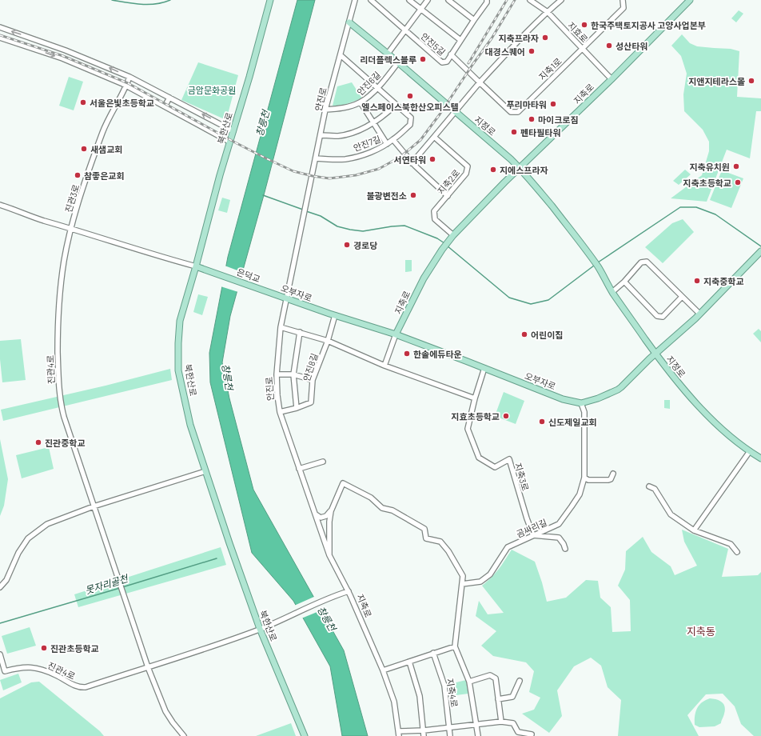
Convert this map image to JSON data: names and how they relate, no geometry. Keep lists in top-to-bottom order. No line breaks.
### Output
{"streets":{"main road":["지축로","지정로","북한산로","은덕교","오부자로"],"street":["지효로","안진5길","지축1로","안진6길","안진로","안진7길","지축2로","진관3로","안진8길","진관4로","지축3로","곰싸리길","지축4로"]},"crossings":[["지효로","지축1로"],["지효로","지축로"],["안진5길","지축1로"],["안진6길","안진로"],["안진6길","지정로"],["지축로","안진로"],["지축로","지정로"],["지축로","지축2로"],["지축로","오부자로"],["지축로","진관4로"],["지축로","곰싸리길"],["안진로","지정로"],["안진로","안진7길"],["안진로","오부자로"],["안진로","안진8길"],["지정로","오부자로"],["북한산로","은덕교"],["북한산로","진관4로"],["진관3로","진관4로"],["은덕교","오부자로"],["오부자로","안진8길"],["오부자로","지축3로"],["오부자로","곰싸리길"],["지축3로","곰싸리길"]],"districts":["지축동"],"water":["창릉천","못자리골천"],"parks":["금암문화공원"],"places":["한국주택토지공사 고양사업본부","지축프라자","성산타워","대경스퀘어","리더플렉스블루","지앤지테라스몰","엘스페이스북한산오피스텔","서울은빛초등학교","푸리마타워","마이크로짐","펜타필타워","새샘교회","서연타워","지축유치원","지에스프라자","참좋은교회","지축초등학교","불광변전소","경로당","지축중학교","어린이집","한솔에듀타운","지효초등학교","신도제일교회","진관중학교","진관초등학교"]}
